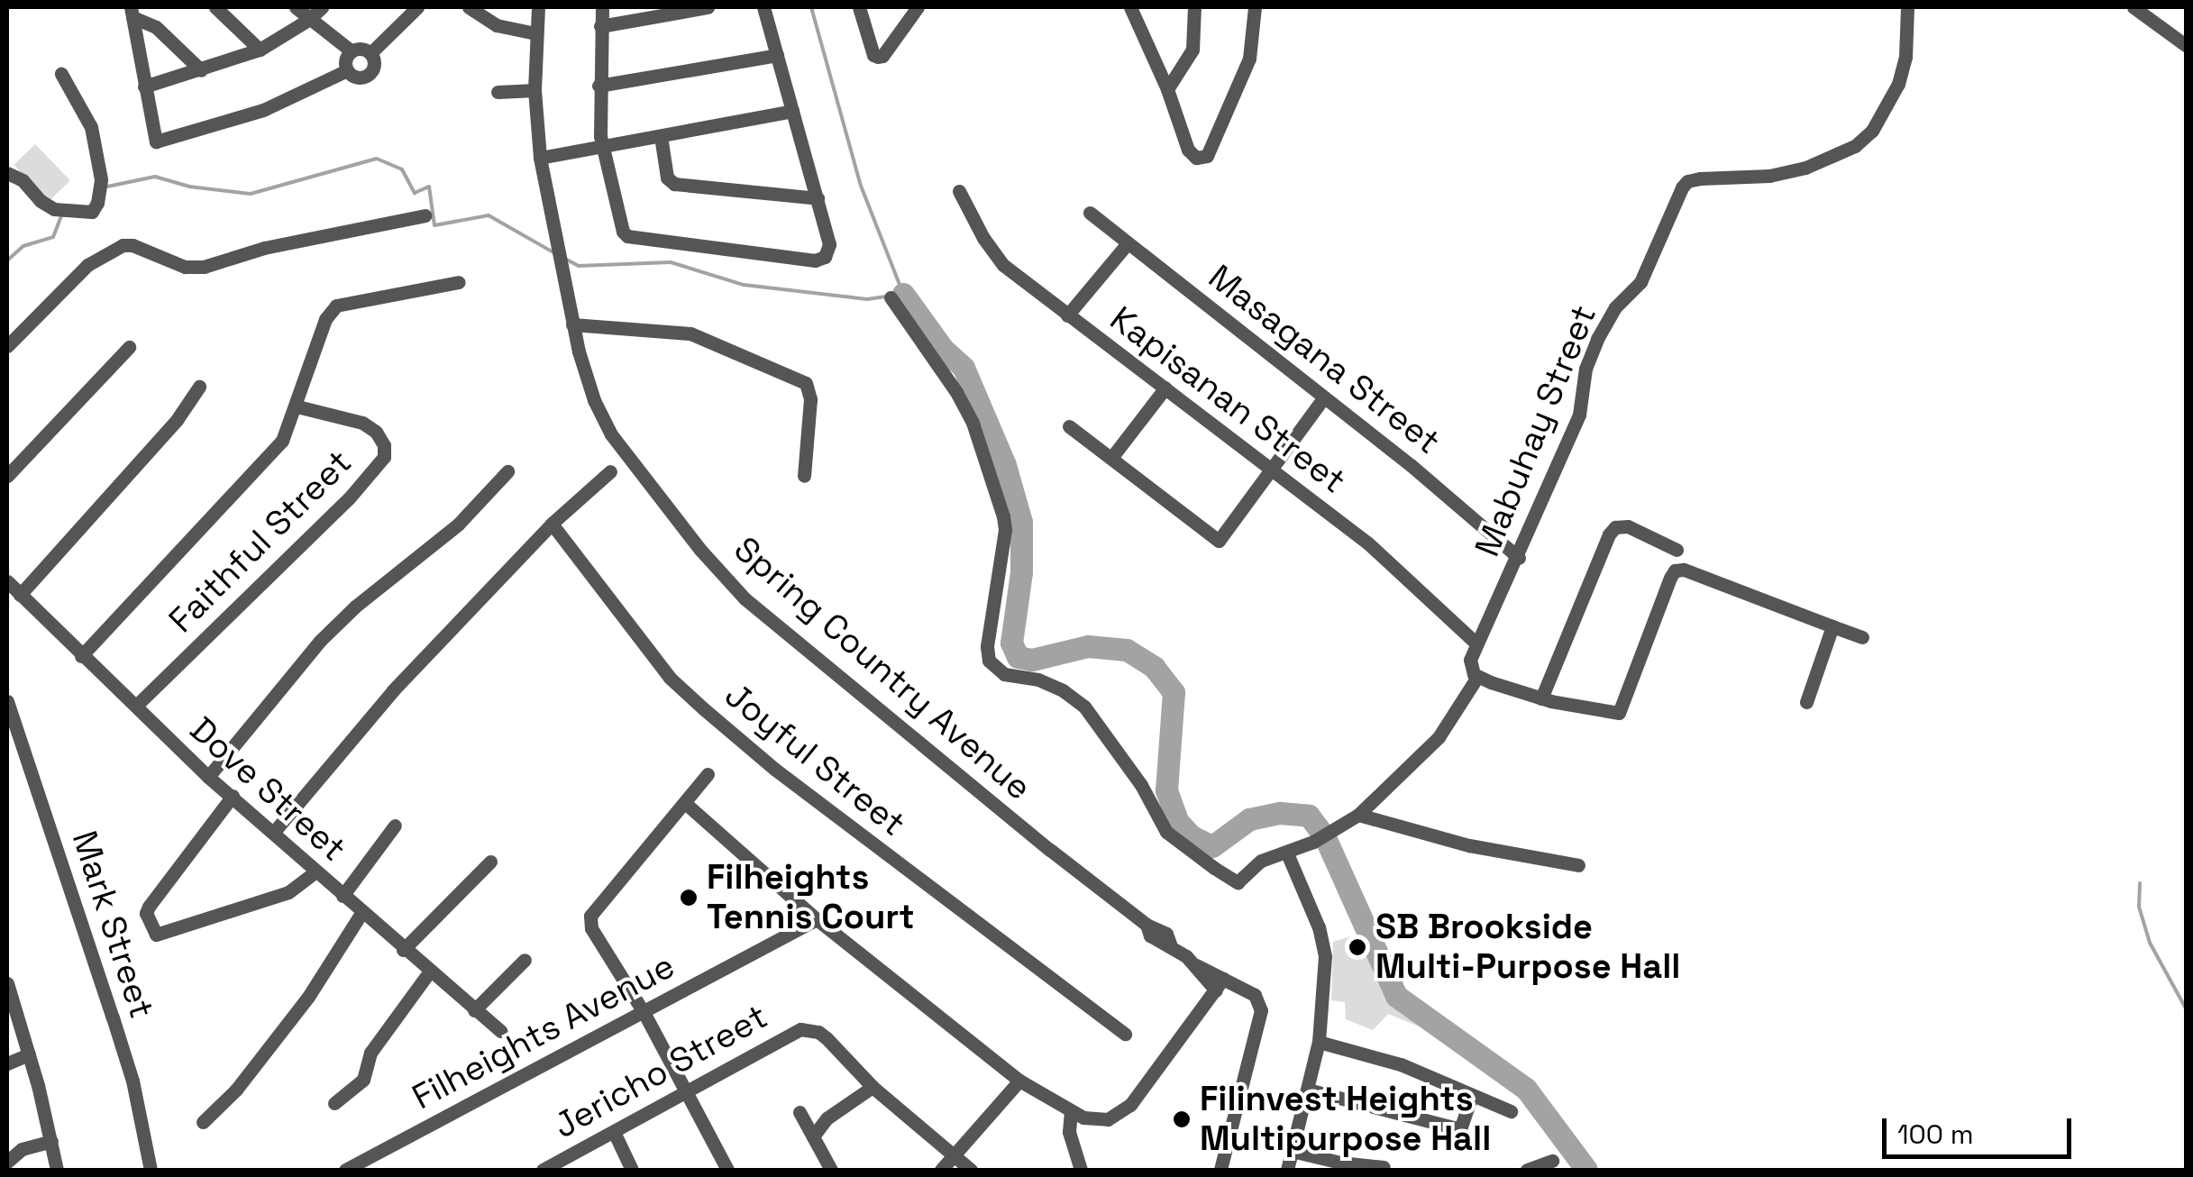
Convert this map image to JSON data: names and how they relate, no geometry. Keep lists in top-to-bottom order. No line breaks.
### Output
{"streets":{"street":["Masagana Street","Kapisanan Street","Mabuhay Street","Faithful Street","Spring Country Avenue","Joyful Street","Dove Street","Mark Street","Filheights Avenue","Jericho Street"]},"crossings":[["Masagana Street","Mabuhay Street"],["Kapisanan Street","Mabuhay Street"],["Faithful Street","Dove Street"]],"places":["Filheights Tennis Court","SB Brookside Multi-Purpose Hall","Filinvest Heights Multipurpose Hall"],"scale_bar":"100 m"}
